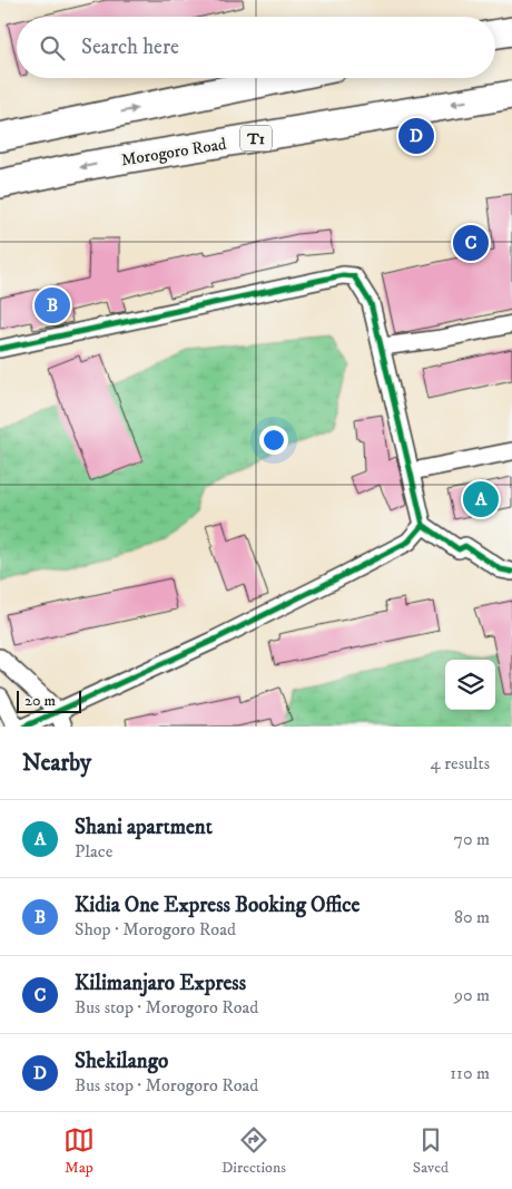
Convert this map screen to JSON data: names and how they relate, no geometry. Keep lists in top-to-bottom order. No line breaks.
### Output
{"streets":{"highway":["T1","Morogoro Road"]},"scale_bar":"20 m","page":{"search":"Search here","pins":["D","C","B","A"],"scale":"20 m","heading":["Nearby","4 results"],"list":[{"mark":"A","name":"Shani apartment","note":"Place","value":"70 m"},{"mark":"B","name":"Kidia One Express Booking Office","note":"Shop · Morogoro Road","value":"80 m"},{"mark":"C","name":"Kilimanjaro Express","note":"Bus stop · Morogoro Road","value":"90 m"},{"mark":"D","name":"Shekilango","note":"Bus stop · Morogoro Road","value":"110 m"}],"nav":["Map","Directions","Saved"]}}
